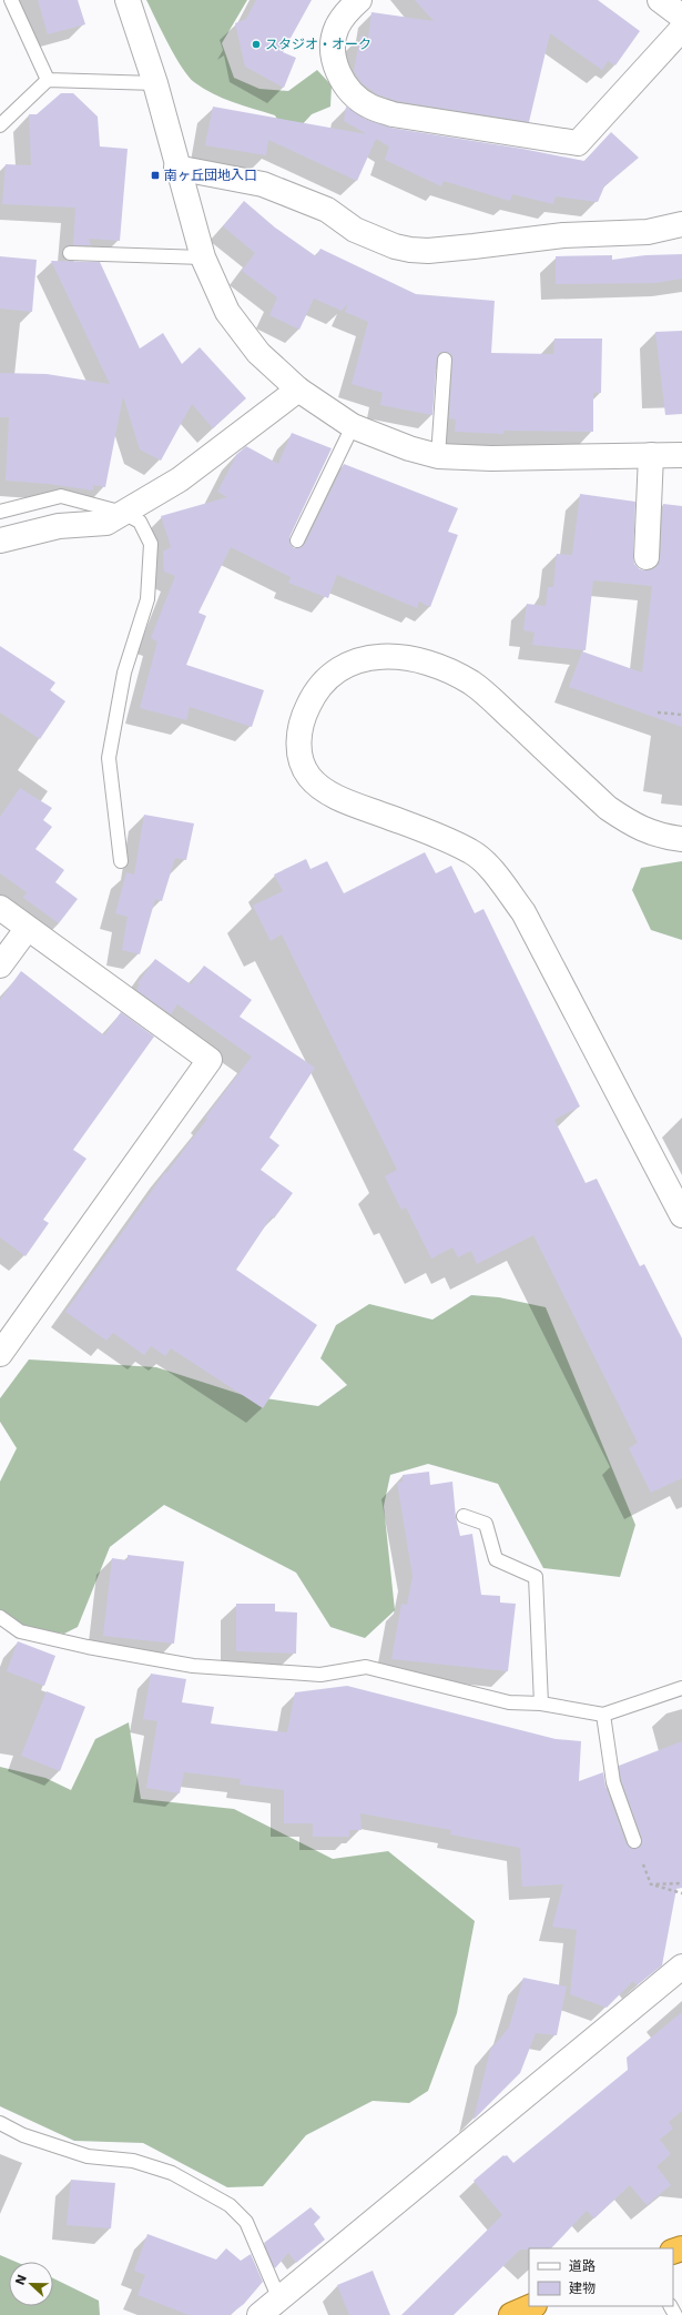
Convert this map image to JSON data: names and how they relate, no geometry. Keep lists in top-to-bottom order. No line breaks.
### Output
{"places":{"other":["スタジオ・オーク"],"transit":["南ヶ丘団地入口"]},"legend":["道路","建物"],"north":"left"}
